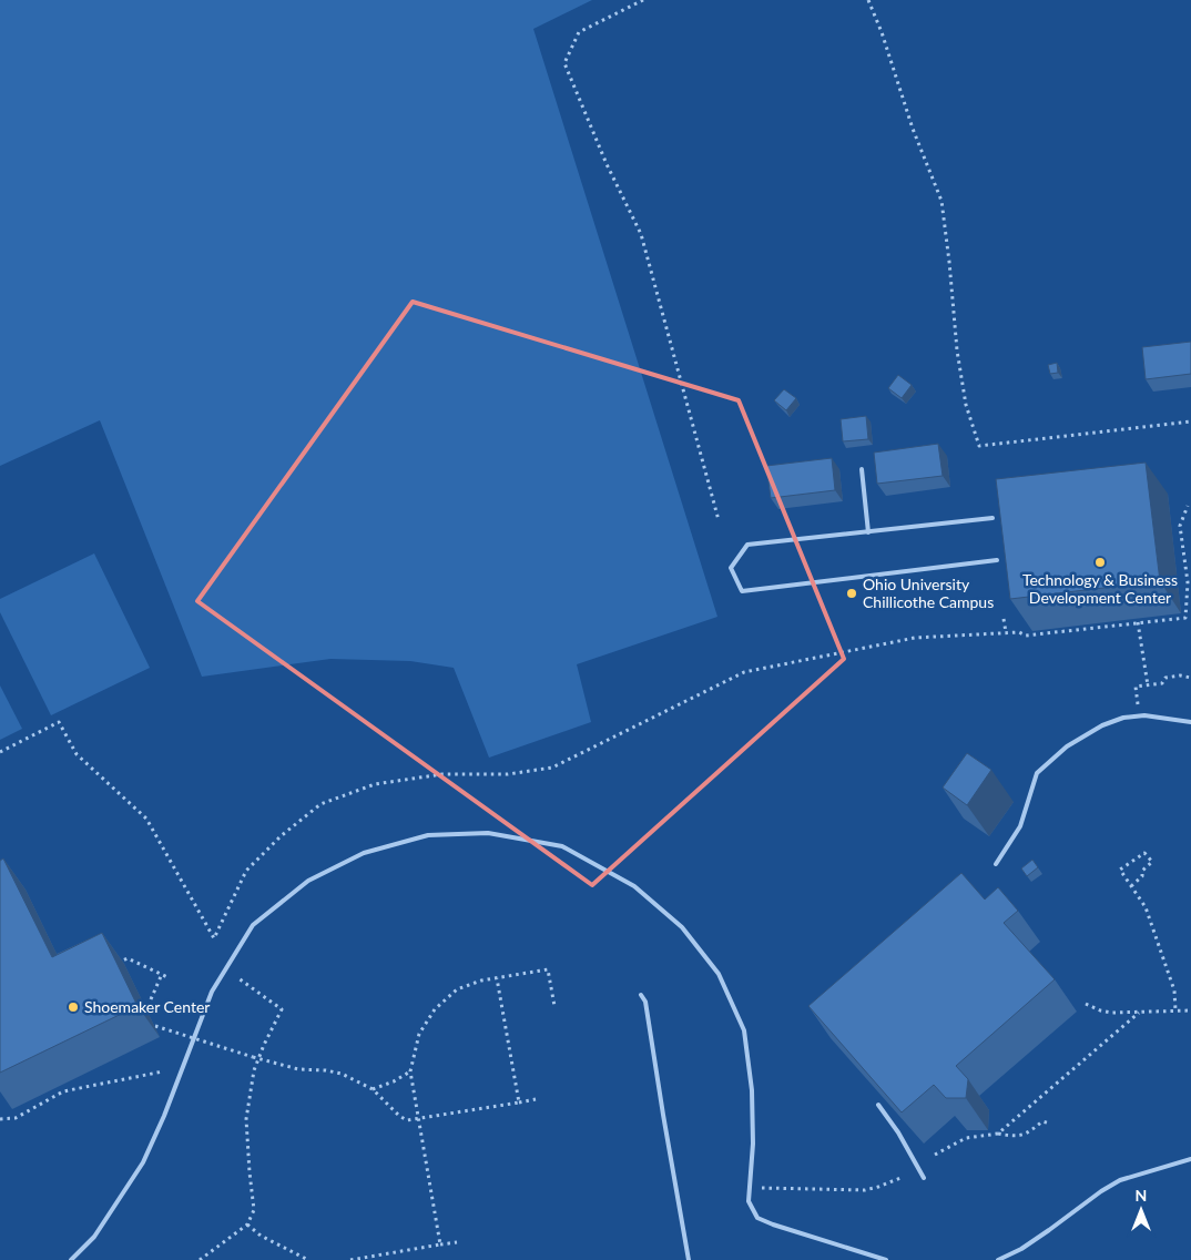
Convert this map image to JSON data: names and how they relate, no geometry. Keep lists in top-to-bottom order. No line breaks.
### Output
{"places":["Technology & Business Development Center","Ohio University Chillicothe Campus","Shoemaker Center"],"north":"top"}
